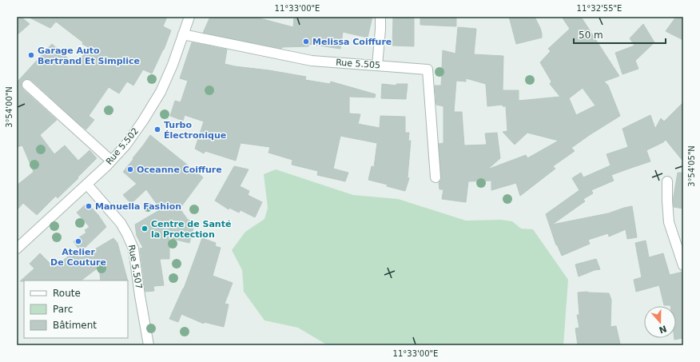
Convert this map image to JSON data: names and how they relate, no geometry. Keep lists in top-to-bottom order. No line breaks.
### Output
{"streets":{"street":["Rue 5.505","Rue 5.502","Rue 5.507"]},"crossings":[["Rue 5.505","Rue 5.502"],["Rue 5.502","Rue 5.507"]],"places":["Melissa Coiffure","Garage Auto Bertrand Et Simplice","Turbo Électronique","Oceanne Coiffure","Manuella Fashion","Centre de Santé la Protection","Atelier De Couture"],"legend":["Route","Parc","Bâtiment"],"scale_bar":"50 m","north":"bottom","coordinates":["11°33'00\"E","11°32'55\"E","3°54'00\"N","3°54'05\"N"]}
